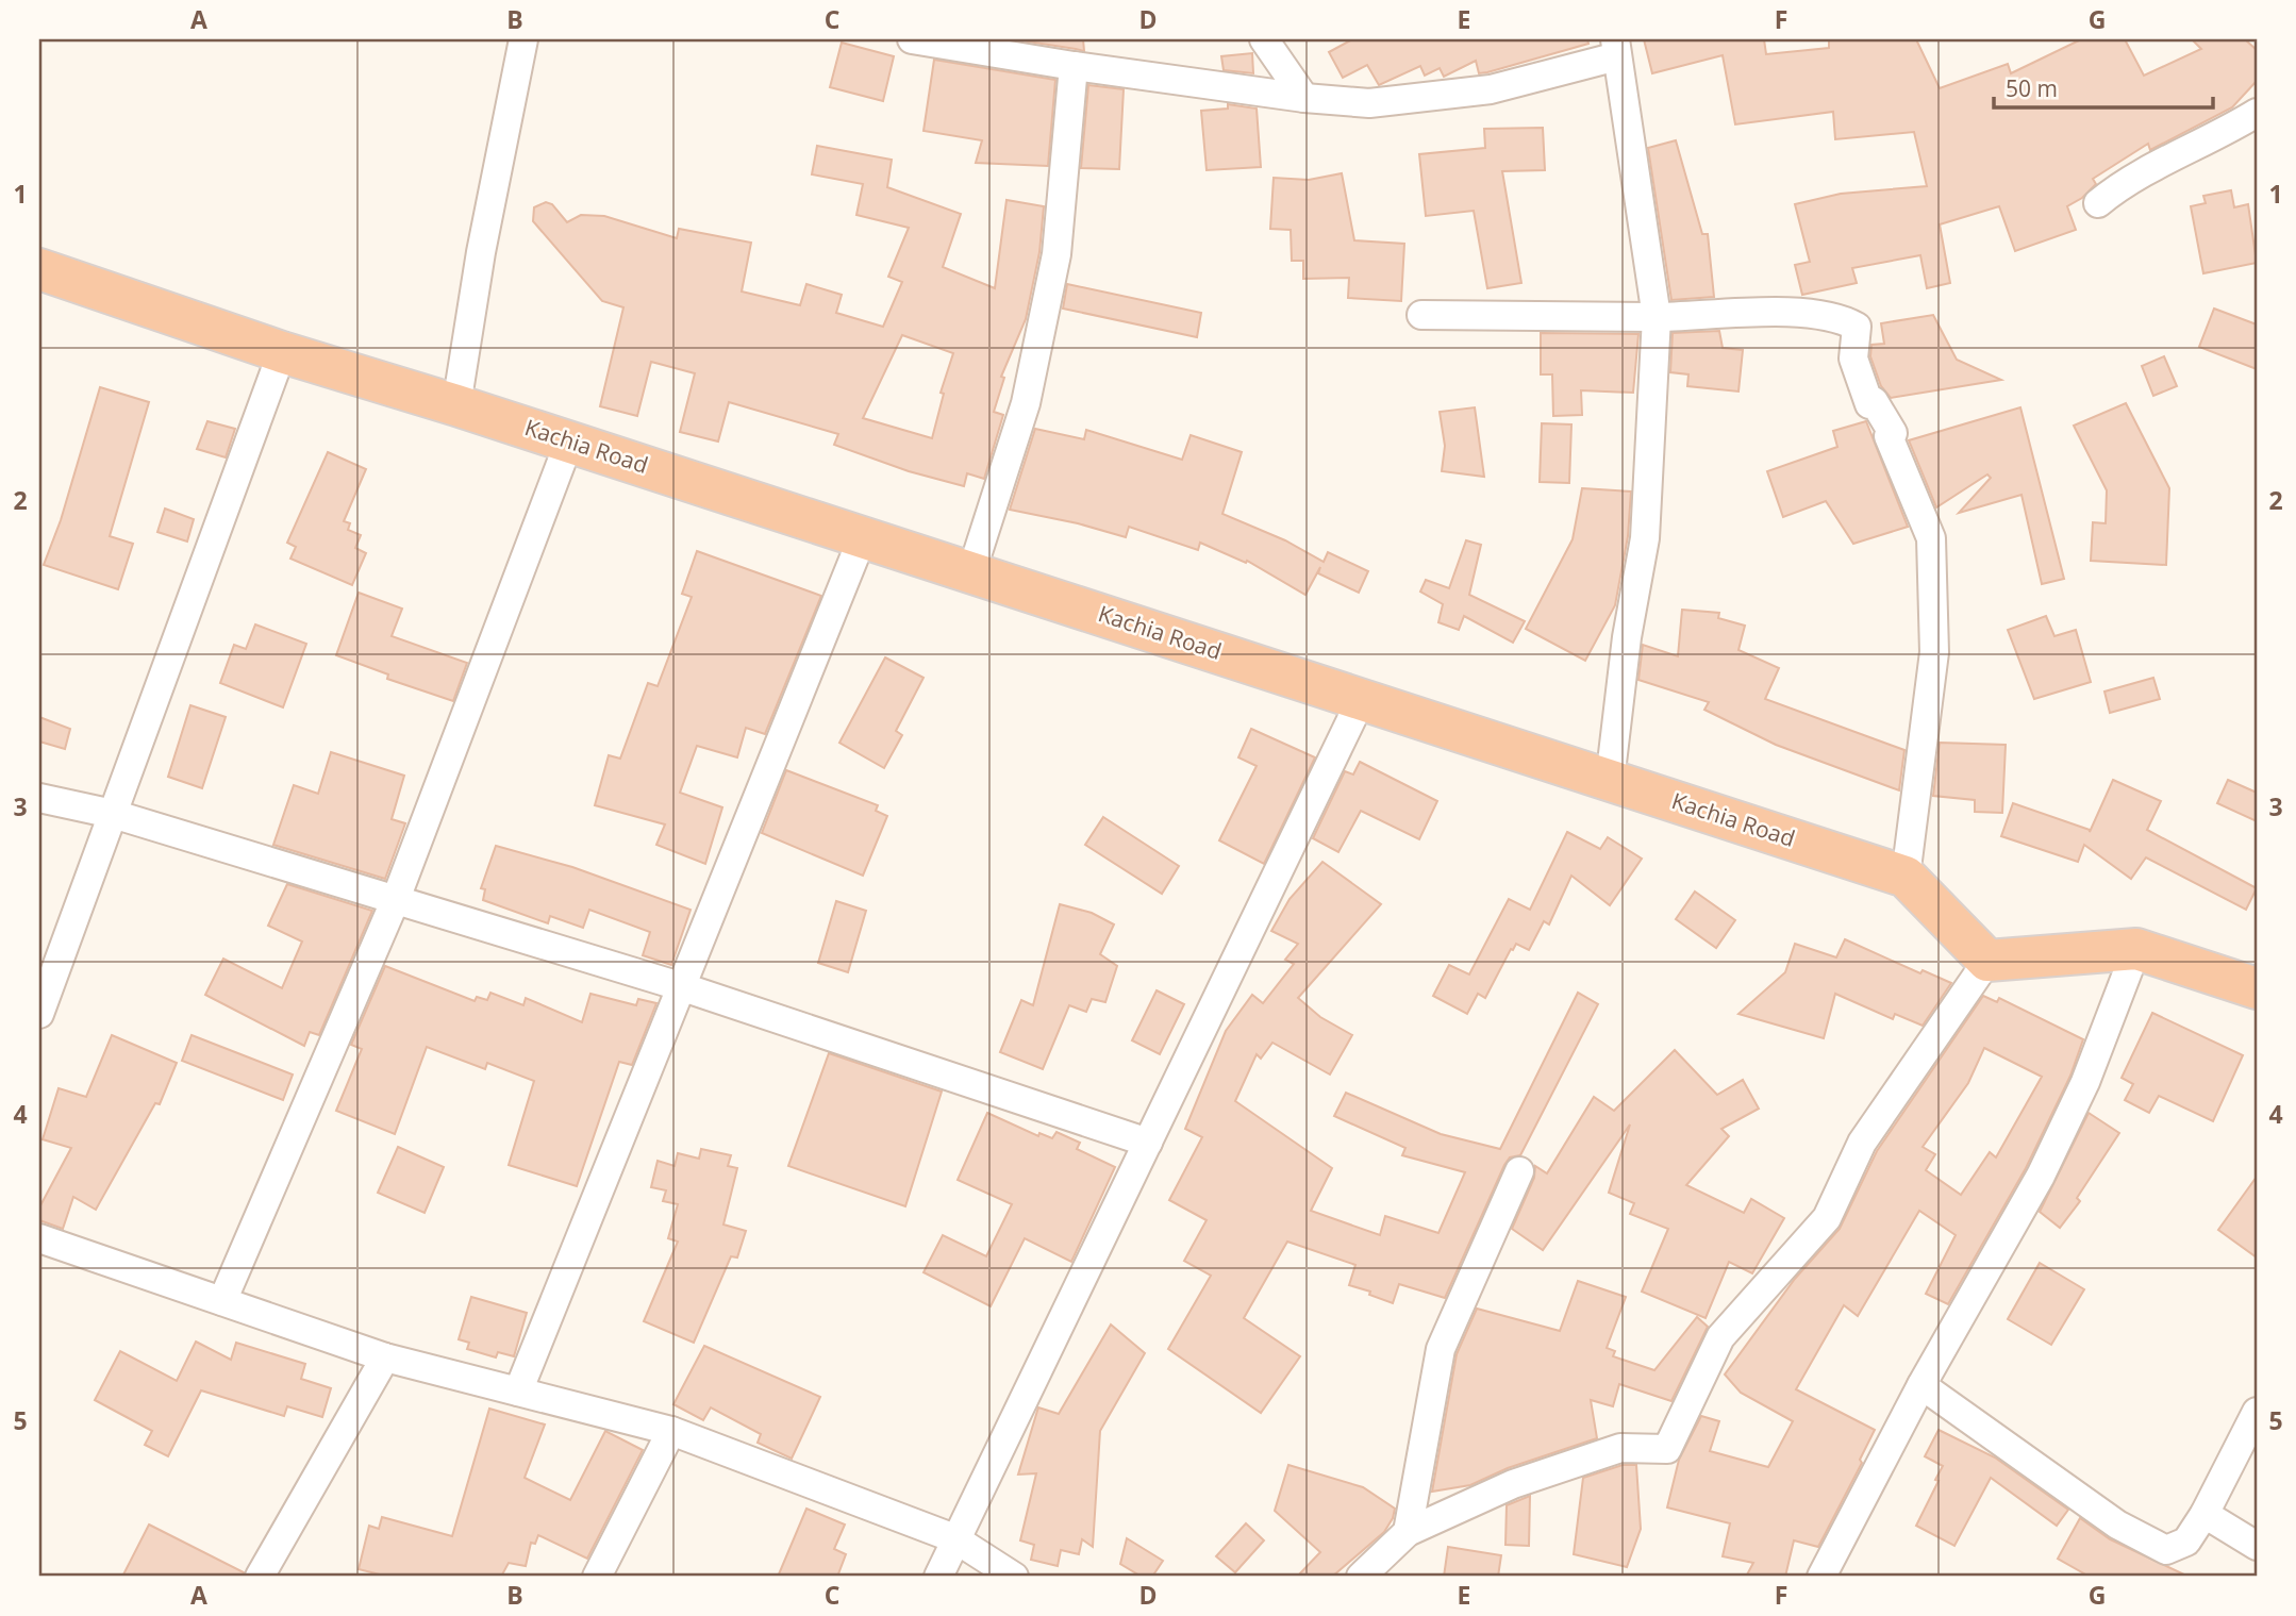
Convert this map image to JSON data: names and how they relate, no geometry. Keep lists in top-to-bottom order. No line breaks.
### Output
{"streets":{"highway":["Kachia Road"]},"scale_bar":"50 m","grid":{"columns":["A","B","C","D","E","F","G"],"rows":["1","2","3","4","5"]}}
